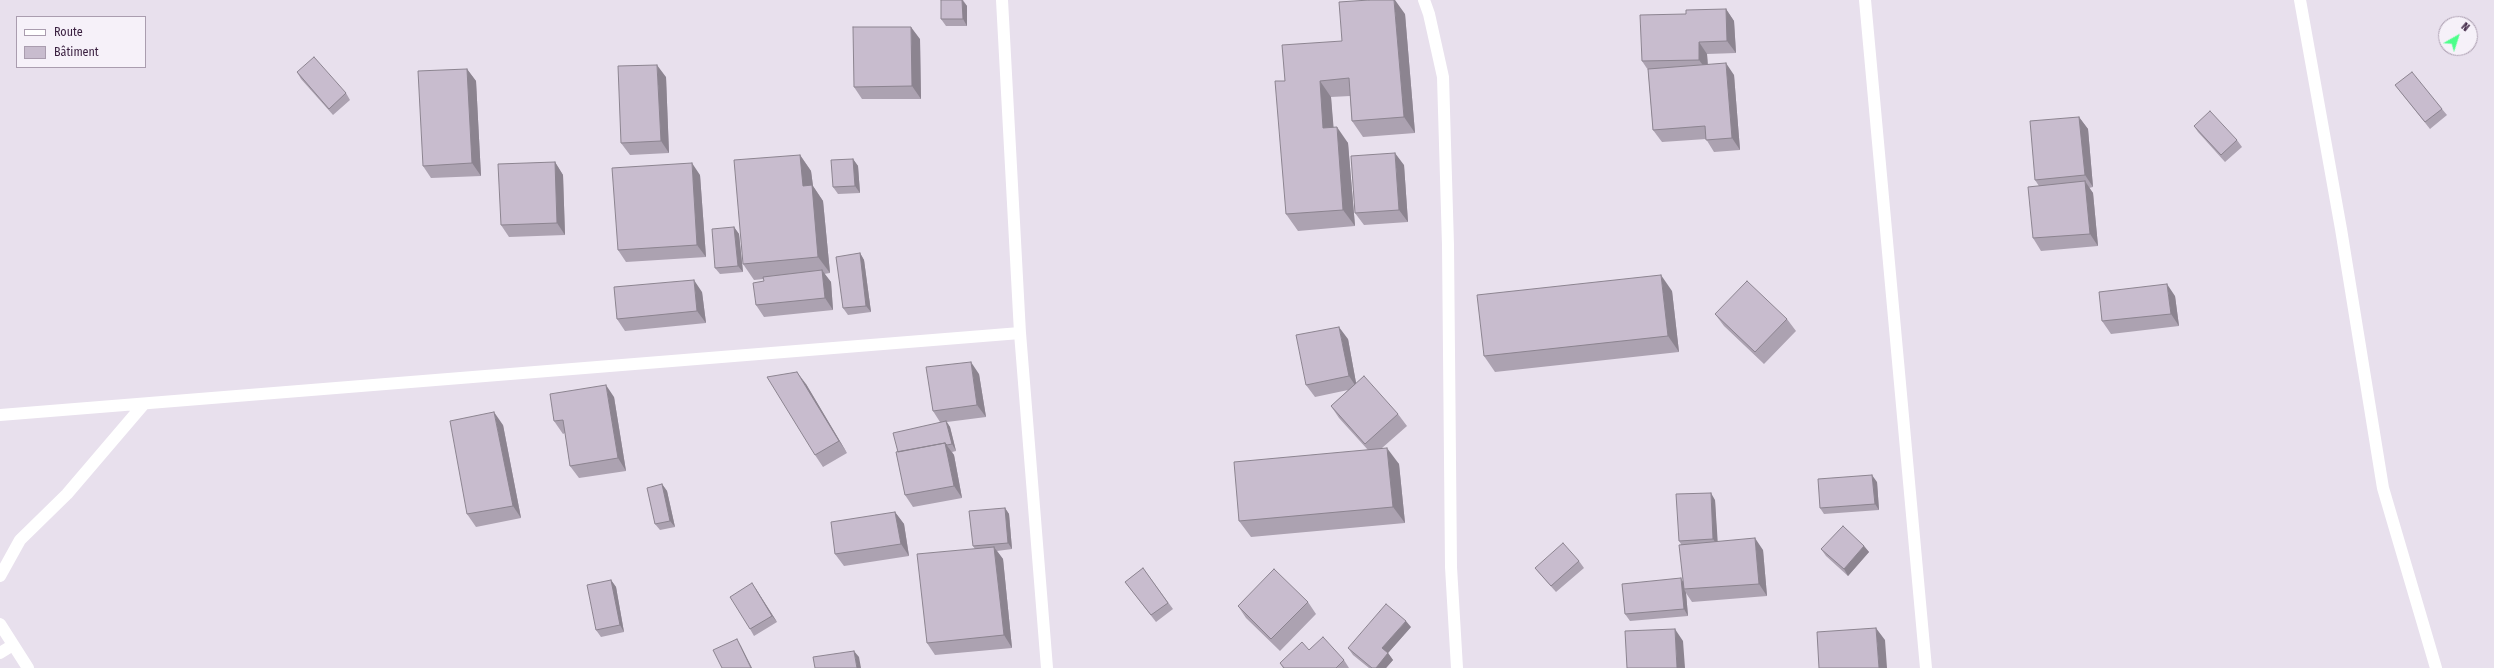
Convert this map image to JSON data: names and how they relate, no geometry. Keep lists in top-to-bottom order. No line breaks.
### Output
{"legend":["Route","Bâtiment"],"north":"top right"}
